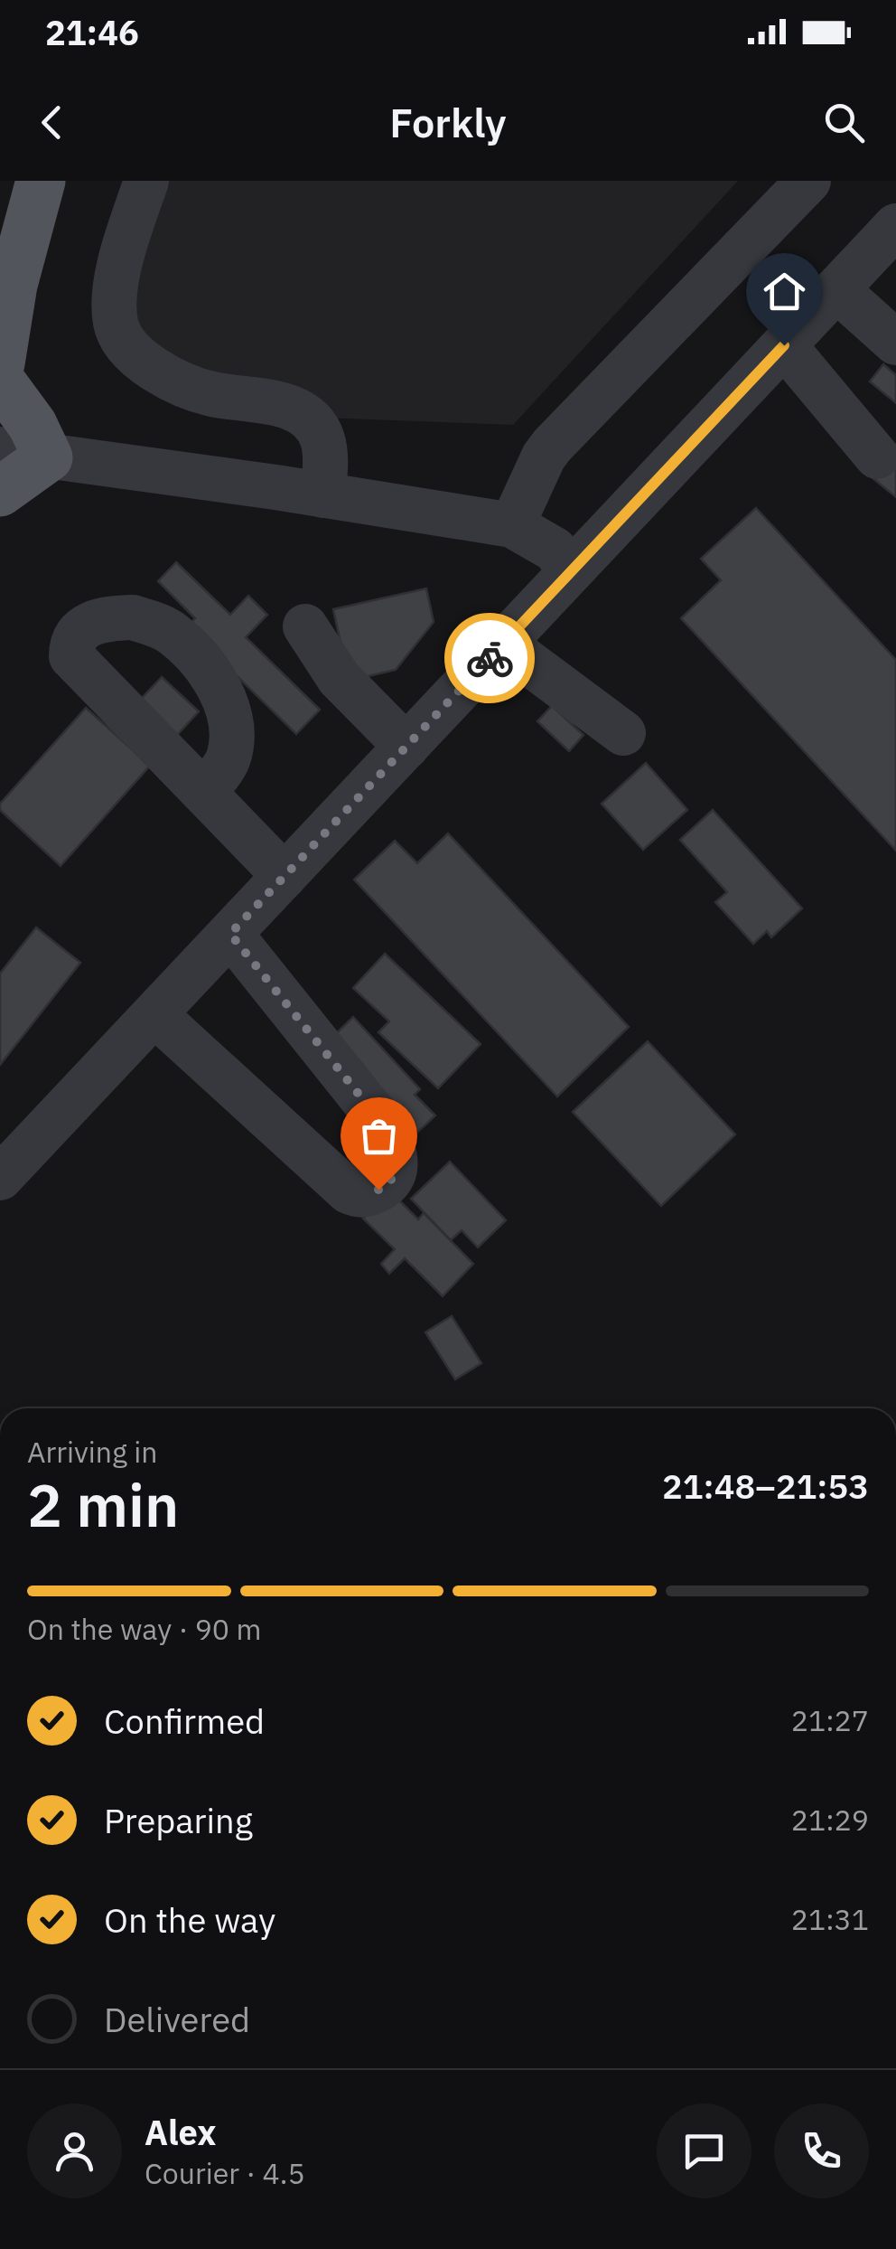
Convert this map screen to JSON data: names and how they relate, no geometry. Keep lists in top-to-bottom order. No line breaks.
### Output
{"page":{"status":"21:46","header":"Forkly","heading":["2 min","Arriving in","21:48–21:53"],"panel":["Alex","Courier · 4.5"],"bar":"On the way · 90 m","list":[["Confirmed","21:27"],["Preparing","21:29"],["On the way","21:31"],"Delivered"]}}
